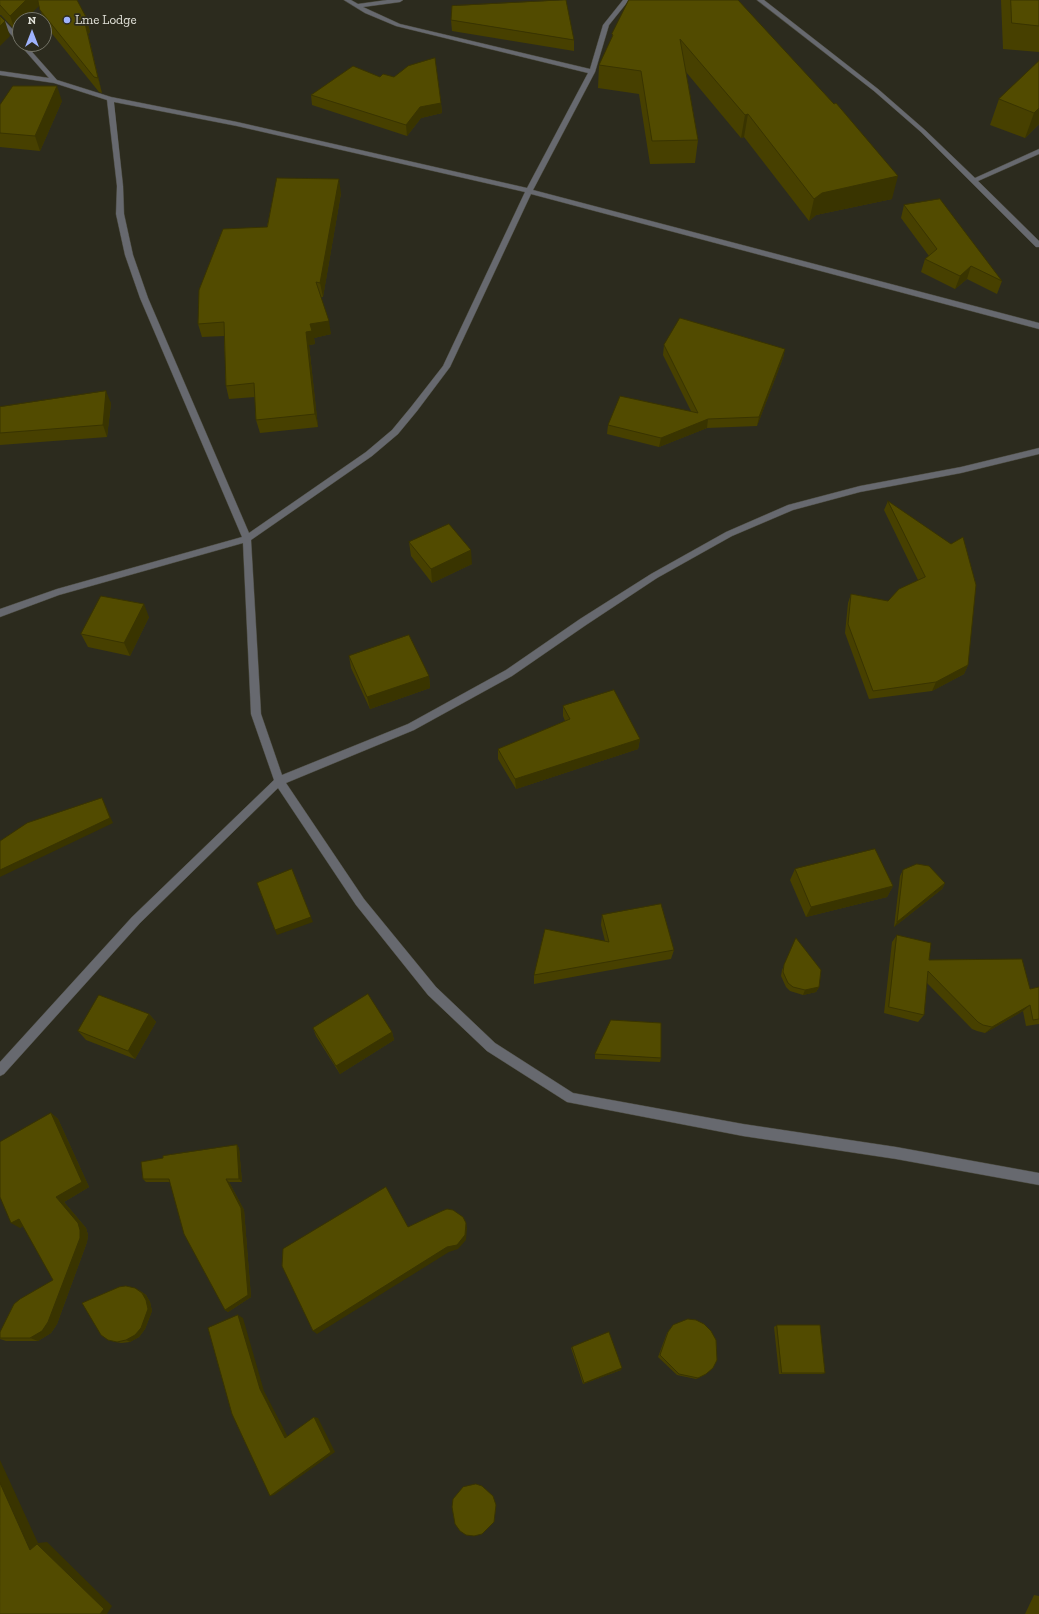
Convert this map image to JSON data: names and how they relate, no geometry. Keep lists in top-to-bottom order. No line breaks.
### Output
{"places":["Lme Lodge"],"north":"top"}
